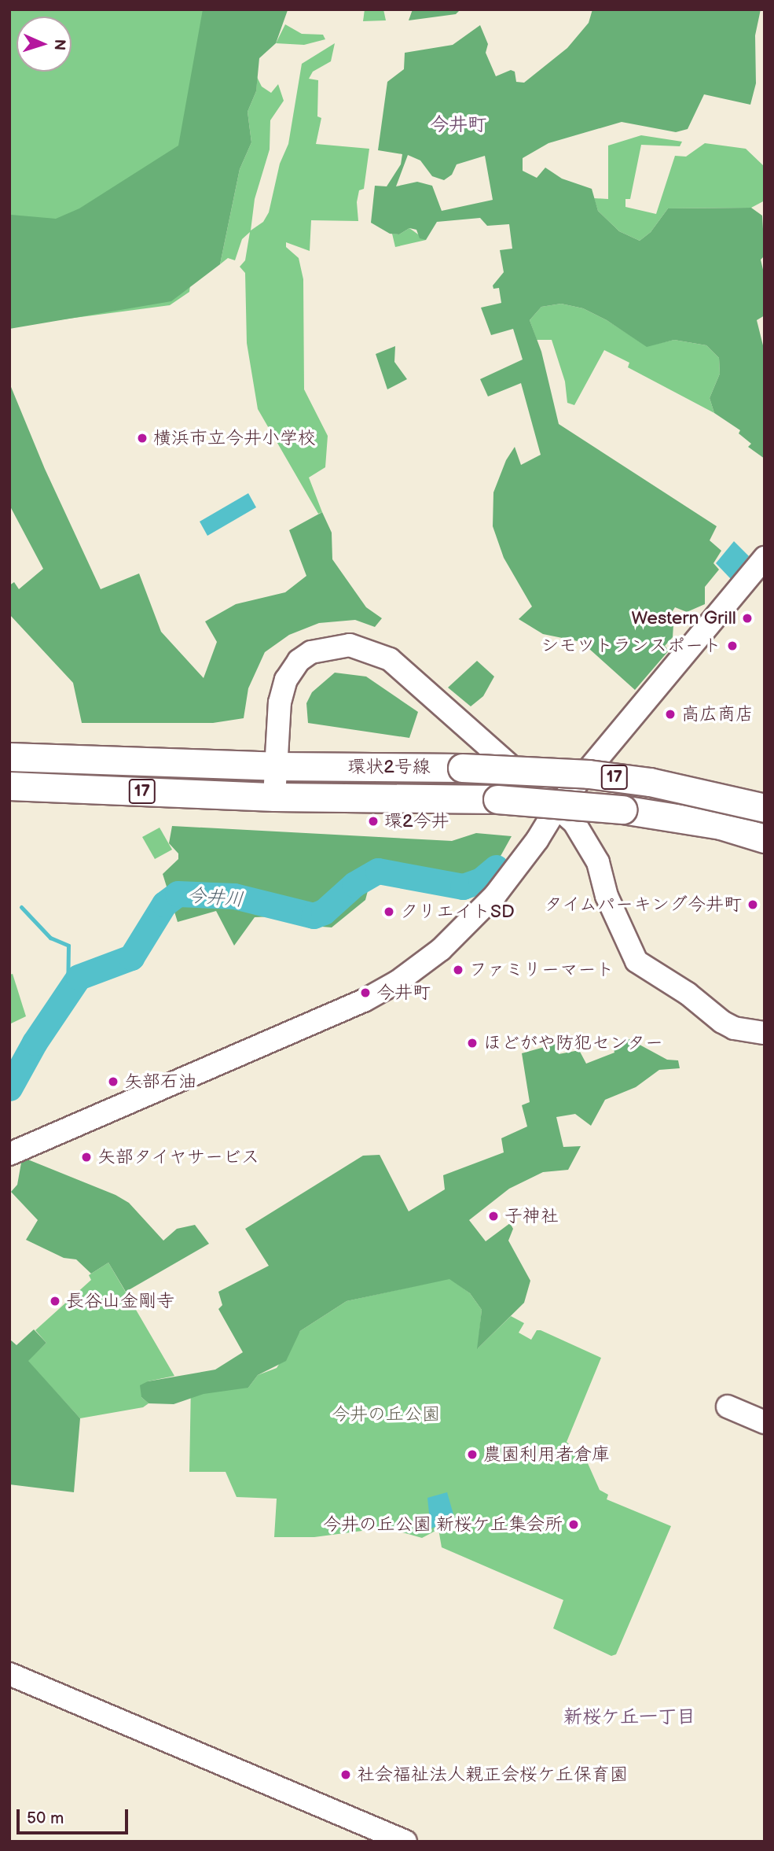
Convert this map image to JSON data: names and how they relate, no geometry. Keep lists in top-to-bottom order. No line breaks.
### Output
{"streets":{"main road":["環状2号線","17"]},"districts":["今井町","新桜ケ丘一丁目"],"water":["今井川"],"parks":["今井の丘公園"],"places":["横浜市立今井小学校","Western Grill","シモツトランスポート","高広商店","環2今井","タイムパーキング今井町","クリエイトSD","ファミリーマート","今井町","ほどがや防犯センター","矢部石油","矢部タイヤサービス","子神社","長谷山金剛寺","農園利用者倉庫","今井の丘公園 新桜ケ丘集会所","社会福祉法人親正会桜ケ丘保育園"],"scale_bar":"50 m","north":"right"}
